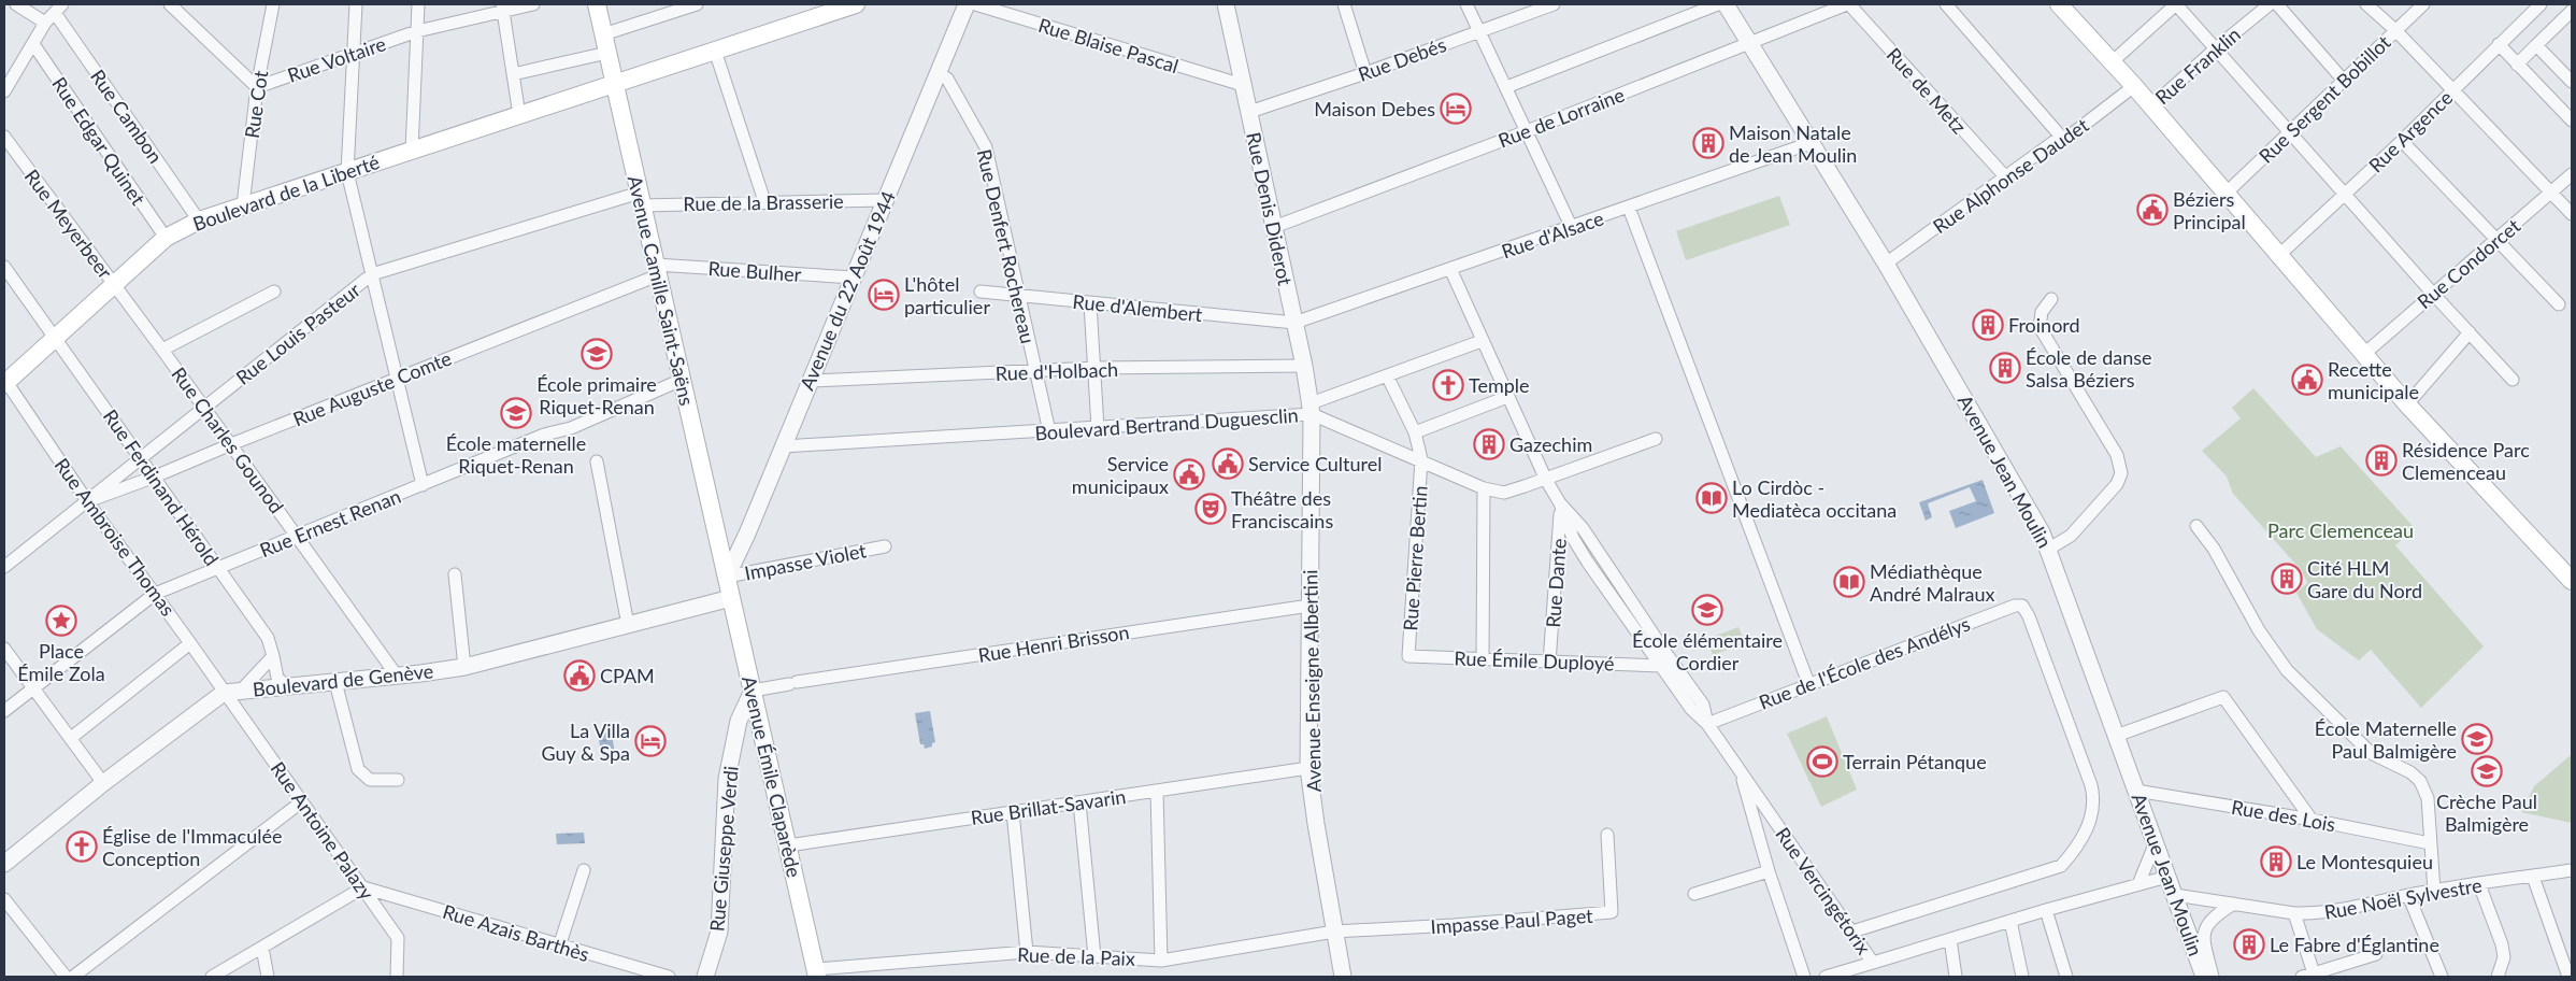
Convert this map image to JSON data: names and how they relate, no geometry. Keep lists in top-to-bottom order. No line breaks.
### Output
{"streets":{"main road":["Boulevard de la Liberté","Avenue Camille Saint-Saëns","Avenue Émile Claparède"],"street":["Rue Blaise Pascal","Rue Voltaire","Rue Debés","Rue Franklin","Rue de Metz","Rue Sergent Bobillot","Rue Cot","Rue Cambon","Rue de Lorraine","Rue Argence","Rue Edgar Quinet","Rue Alphonse Daudet","Rue de la Brasserie","Rue Denis Diderot","Rue Meyerbeer","Rue d'Alsace","Rue Denfert Rochereau","Rue Condorcet","Rue Bulher","Avenue du 22 Août 1944","Rue d'Alembert","Rue Louis Pasteur","Rue d'Holbach","Rue Auguste Comte","Boulevard Bertrand Duguesclin","Rue Charles Gounod","Avenue Jean Moulin","Rue Ferdinand Hérold","Rue Ernest Renan","Rue Ambroise Thomas","Rue Pierre Bertin","Impasse Violet","Rue Dante","Rue Henri Brisson","Rue Émile Duployé","Rue de l'École des Andélys","Boulevard de Genève","Avenue Enseigne Albertini","Rue Brillat-Savarin","Rue des Lois","Rue Antoine Palazy","Rue Giuseppe Verdi","Rue Vercingétorix","Rue Noël Sylvestre","Impasse Paul Paget","Rue Azais Barthès","Rue de la Paix"]},"crossings":[["Rue Blaise Pascal","Rue Denis Diderot"],["Rue Voltaire","Rue Cot"],["Rue Debés","Rue Denis Diderot"],["Rue de Metz","Rue de Lorraine"],["Rue de Metz","Rue Alphonse Daudet"],["Rue Cot","Boulevard de la Liberté"],["Rue Cambon","Boulevard de la Liberté"],["Rue de Lorraine","Rue Denis Diderot"],["Rue de Lorraine","Avenue Jean Moulin"],["Rue Edgar Quinet","Boulevard de la Liberté"],["Rue Alphonse Daudet","Avenue Jean Moulin"],["Boulevard de la Liberté","Rue Meyerbeer"],["Boulevard de la Liberté","Avenue Camille Saint-Saëns"],["Boulevard de la Liberté","Rue Charles Gounod"],["Boulevard de la Liberté","Rue Ferdinand Hérold"],["Boulevard de la Liberté","Rue Ambroise Thomas"],["Rue de la Brasserie","Avenue Camille Saint-Saëns"],["Rue de la Brasserie","Avenue du 22 Août 1944"],["Rue de la Brasserie","Rue Louis Pasteur"],["Rue Denis Diderot","Rue d'Alsace"],["Rue Denis Diderot","Rue d'Alembert"],["Rue Denis Diderot","Rue d'Holbach"],["Rue Denis Diderot","Boulevard Bertrand Duguesclin"],["Rue Denis Diderot","Avenue Enseigne Albertini"],["Rue Meyerbeer","Rue Charles Gounod"],["Rue d'Alsace","Rue d'Alembert"],["Rue d'Alsace","Avenue Jean Moulin"],["Rue d'Alsace","Rue Vercingétorix"],["Rue Denfert Rochereau","Avenue du 22 Août 1944"],["Rue Denfert Rochereau","Rue d'Alembert"],["Rue Denfert Rochereau","Rue d'Holbach"],["Rue Denfert Rochereau","Boulevard Bertrand Duguesclin"],["Rue Bulher","Avenue Camille Saint-Saëns"],["Rue Bulher","Avenue du 22 Août 1944"],["Rue Bulher","Rue Auguste Comte"],["Avenue Camille Saint-Saëns","Avenue du 22 Août 1944"],["Avenue Camille Saint-Saëns","Rue Louis Pasteur"],["Avenue Camille Saint-Saëns","Rue Auguste Comte"],["Avenue Camille Saint-Saëns","Rue Ernest Renan"],["Avenue Camille Saint-Saëns","Impasse Violet"],["Avenue Camille Saint-Saëns","Avenue Émile Claparède"],["Avenue du 22 Août 1944","Rue d'Holbach"],["Avenue du 22 Août 1944","Boulevard Bertrand Duguesclin"],["Avenue du 22 Août 1944","Impasse Violet"],["Avenue du 22 Août 1944","Avenue Émile Claparède"],["Rue Louis Pasteur","Rue Auguste Comte"],["Rue Louis Pasteur","Rue Charles Gounod"],["Rue Louis Pasteur","Rue Ferdinand Hérold"],["Rue Louis Pasteur","Rue Ambroise Thomas"],["Rue Auguste Comte","Rue Charles Gounod"],["Rue Auguste Comte","Rue Ferdinand Hérold"],["Rue Auguste Comte","Rue Ambroise Thomas"],["Boulevard Bertrand Duguesclin","Rue Pierre Bertin"],["Boulevard Bertrand Duguesclin","Avenue Enseigne Albertini"],["Boulevard Bertrand Duguesclin","Rue Vercingétorix"],["Rue Charles Gounod","Rue Ernest Renan"],["Rue Charles Gounod","Boulevard de Genève"],["Avenue Jean Moulin","Rue des Lois"],["Avenue Jean Moulin","Rue Vercingétorix"],["Avenue Jean Moulin","Rue Noël Sylvestre"],["Rue Ferdinand Hérold","Rue Ernest Renan"],["Rue Ferdinand Hérold","Boulevard de Genève"],["Rue Ernest Renan","Rue Ambroise Thomas"],["Rue Ambroise Thomas","Boulevard de Genève"],["Rue Ambroise Thomas","Rue Antoine Palazy"],["Rue Pierre Bertin","Rue Émile Duployé"],["Impasse Violet","Avenue Émile Claparède"],["Rue Dante","Rue Émile Duployé"],["Rue Dante","Rue Vercingétorix"],["Rue Henri Brisson","Avenue Enseigne Albertini"],["Rue Henri Brisson","Avenue Émile Claparède"],["Rue Henri Brisson","Rue Giuseppe Verdi"],["Rue Émile Duployé","Rue Vercingétorix"],["Rue de l'École des Andélys","Rue Vercingétorix"],["Boulevard de Genève","Avenue Émile Claparède"],["Boulevard de Genève","Rue Antoine Palazy"],["Avenue Enseigne Albertini","Rue Brillat-Savarin"],["Avenue Enseigne Albertini","Impasse Paul Paget"],["Avenue Enseigne Albertini","Rue de la Paix"],["Avenue Émile Claparède","Rue Brillat-Savarin"],["Avenue Émile Claparède","Rue Giuseppe Verdi"],["Avenue Émile Claparède","Rue de la Paix"],["Rue Antoine Palazy","Rue Azais Barthès"],["Impasse Paul Paget","Rue de la Paix"]],"parks":["Parc Clemenceau"],"places":{"hotel":["Maison Debes","L'hôtel particulier","La Villa Guy & Spa"],"building":["Maison Natale de Jean Moulin","Froinord","École de danse Salsa Béziers","Gazechim","Résidence Parc Clemenceau","Cité HLM Gare du Nord","Le Montesquieu","Le Fabre d'Églantine"],"public building":["Béziers Principal","Recette municipale","Service Culturel","Service municipaux","CPAM"],"school or university":["École primaire Riquet-Renan","École maternelle Riquet-Renan","École élémentaire Cordier","École Maternelle Paul Balmigère","Crèche Paul Balmigère"],"church":["Temple","Église de l'Immaculée Conception"],"library":["Lo Cirdòc - Mediatèca occitana","Médiathèque André Malraux"],"theatre":["Théâtre des Franciscains"],"place":["Place Émile Zola"],"sports":["Terrain Pétanque"]}}
